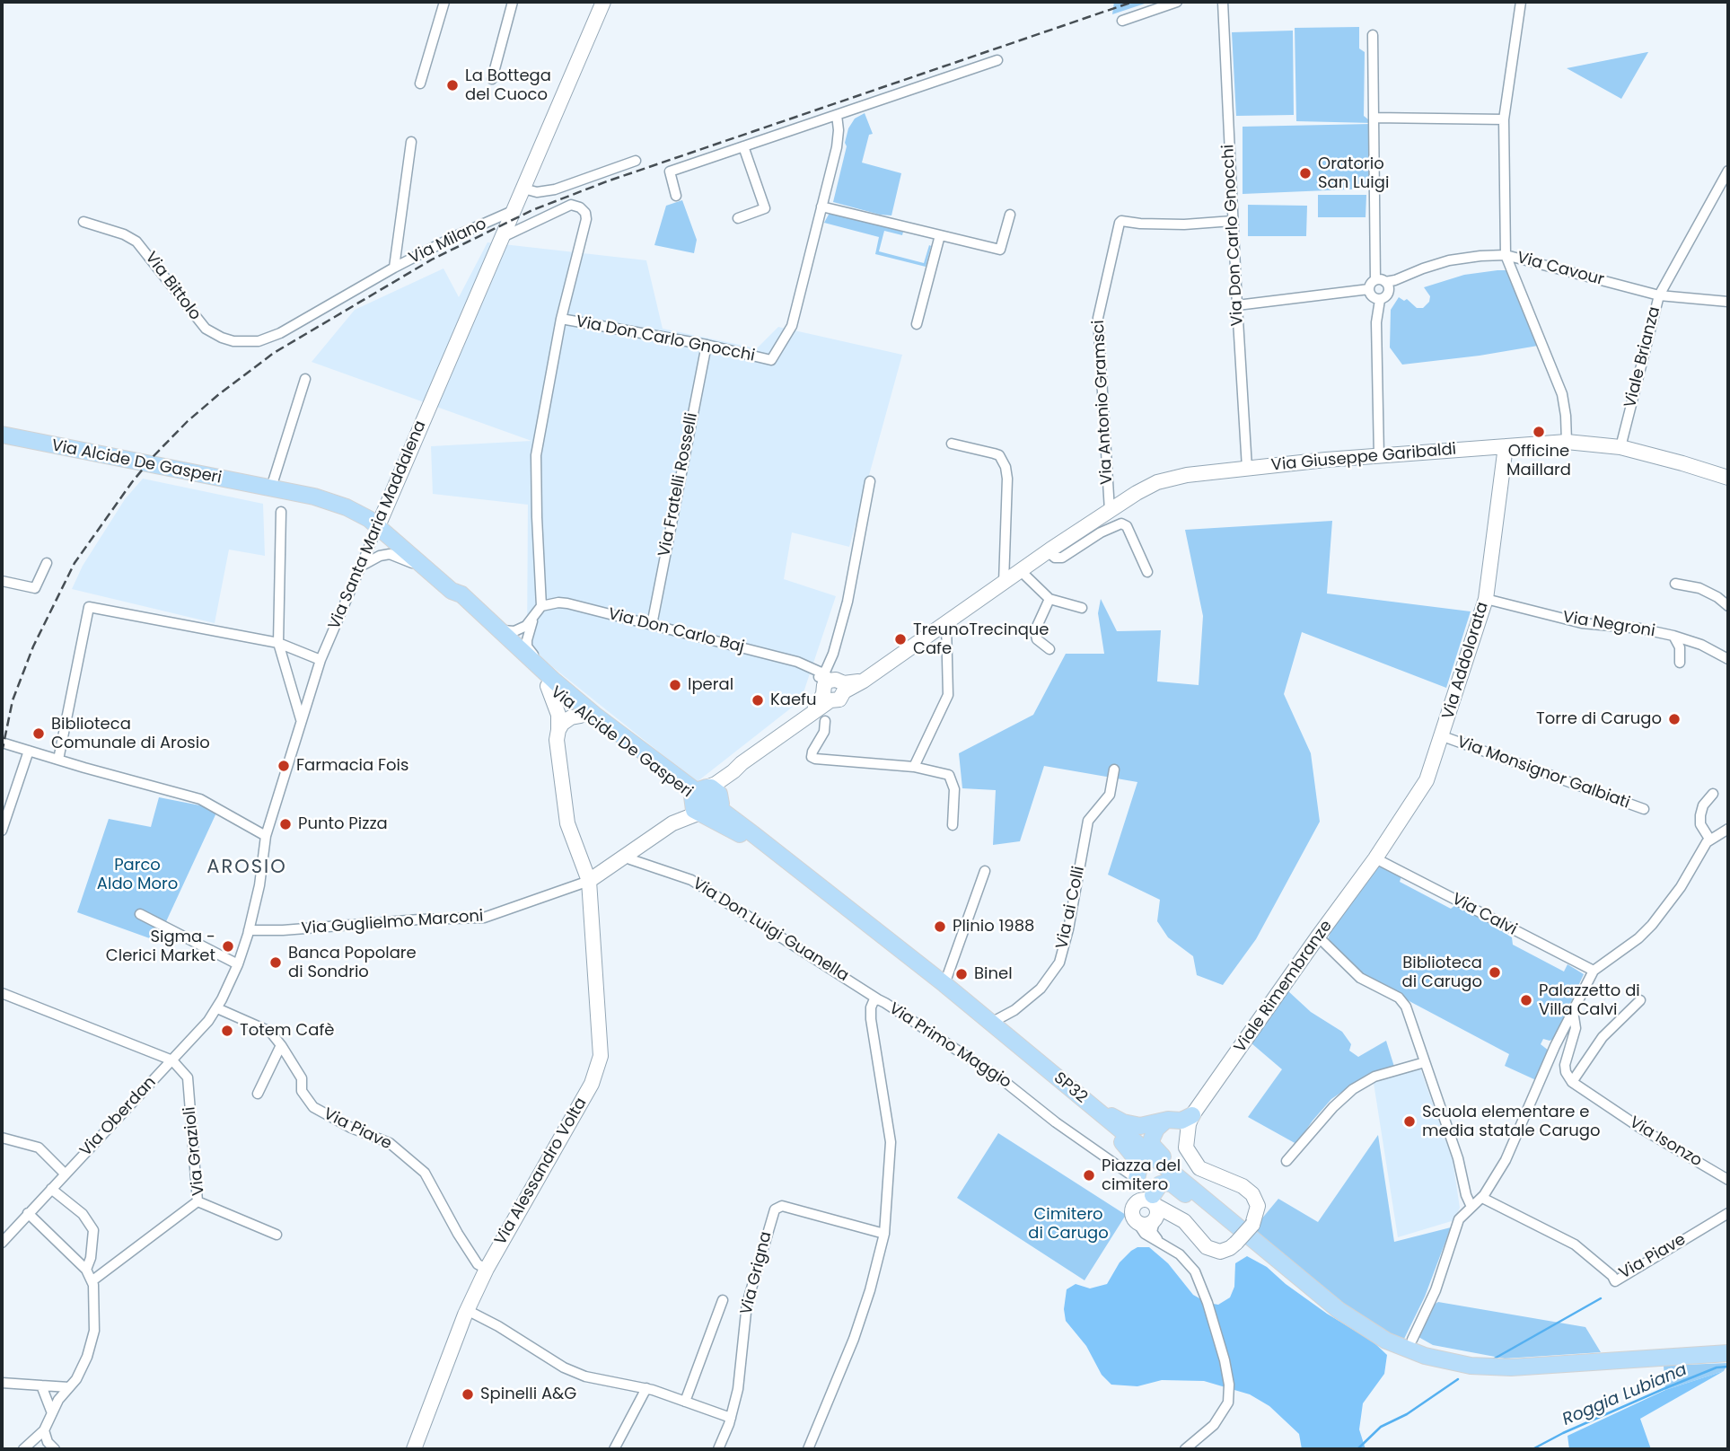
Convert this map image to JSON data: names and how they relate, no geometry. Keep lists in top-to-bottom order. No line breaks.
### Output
{"streets":{"main road":["Via Alcide De Gasperi","SP32"],"street":["Via Don Carlo Gnocchi","Via Milano","Via Cavour","Via Bittolo","Viale Brianza","Via Antonio Gramsci","Via Giuseppe Garibaldi","Via Fratelli Rosselli","Via Santa Maria Maddalena","Via Negroni","Via Don Carlo Baj","Via Addolorata","Via Monsignor Galbiati","Via ai Colli","Via Calvi","Via Guglielmo Marconi","Via Don Luigi Guanella","Viale Rimembranze","Via Primo Maggio","Via Oberdan","Via Piave","Via Isonzo","Via Grazioli","Via Alessandro Volta","Via Grigna"]},"crossings":[["Via Don Carlo Gnocchi","Via Antonio Gramsci"],["Via Don Carlo Gnocchi","Via Giuseppe Garibaldi"],["Via Don Carlo Gnocchi","Via Fratelli Rosselli"],["Via Don Carlo Gnocchi","Via Santa Maria Maddalena"],["Via Milano","Via Bittolo"],["Via Milano","Via Santa Maria Maddalena"],["Via Cavour","Viale Brianza"],["Viale Brianza","Via Giuseppe Garibaldi"],["Via Antonio Gramsci","Via Giuseppe Garibaldi"],["Via Giuseppe Garibaldi","Via Don Carlo Baj"],["Via Giuseppe Garibaldi","Via Addolorata"],["Via Giuseppe Garibaldi","Via Guglielmo Marconi"],["Via Alcide De Gasperi","Via Santa Maria Maddalena"],["Via Alcide De Gasperi","Via ai Colli"],["Via Alcide De Gasperi","Via Guglielmo Marconi"],["Via Alcide De Gasperi","SP32"],["Via Alcide De Gasperi","Via Alessandro Volta"],["Via Fratelli Rosselli","Via Don Carlo Baj"],["Via Santa Maria Maddalena","Via Guglielmo Marconi"],["Via Santa Maria Maddalena","Via Oberdan"],["Via Santa Maria Maddalena","Via Piave"],["Via Negroni","Via Addolorata"],["Via Don Carlo Baj","Via Guglielmo Marconi"],["Via Addolorata","Via Monsignor Galbiati"],["Via Addolorata","Via Calvi"],["Via Addolorata","Viale Rimembranze"],["Via Calvi","Viale Rimembranze"],["Via Guglielmo Marconi","Via Don Luigi Guanella"],["Via Guglielmo Marconi","Via Alessandro Volta"],["Via Don Luigi Guanella","Via Primo Maggio"],["Viale Rimembranze","Via Primo Maggio"],["Via Primo Maggio","Via Grigna"],["Via Oberdan","Via Piave"],["Via Oberdan","Via Grazioli"],["Via Piave","Via Alessandro Volta"]],"districts":["AROSIO"],"water":["Roggia Lubiana"],"parks":["Parco Aldo Moro","Cimitero di Carugo"],"places":["La Bottega del Cuoco","Oratorio San Luigi","Officine Maillard","TreunoTrecinque Cafe","Iperal","Kaefu","Torre di Carugo","Biblioteca Comunale di Arosio","Farmacia Fois","Punto Pizza","Plinio 1988","Sigma - Clerici Market","Banca Popolare di Sondrio","Biblioteca di Carugo","Binel","Palazzetto di Villa Calvi","Totem Cafè","Scuola elementare e media statale Carugo","Piazza del cimitero","Spinelli A&G"]}
